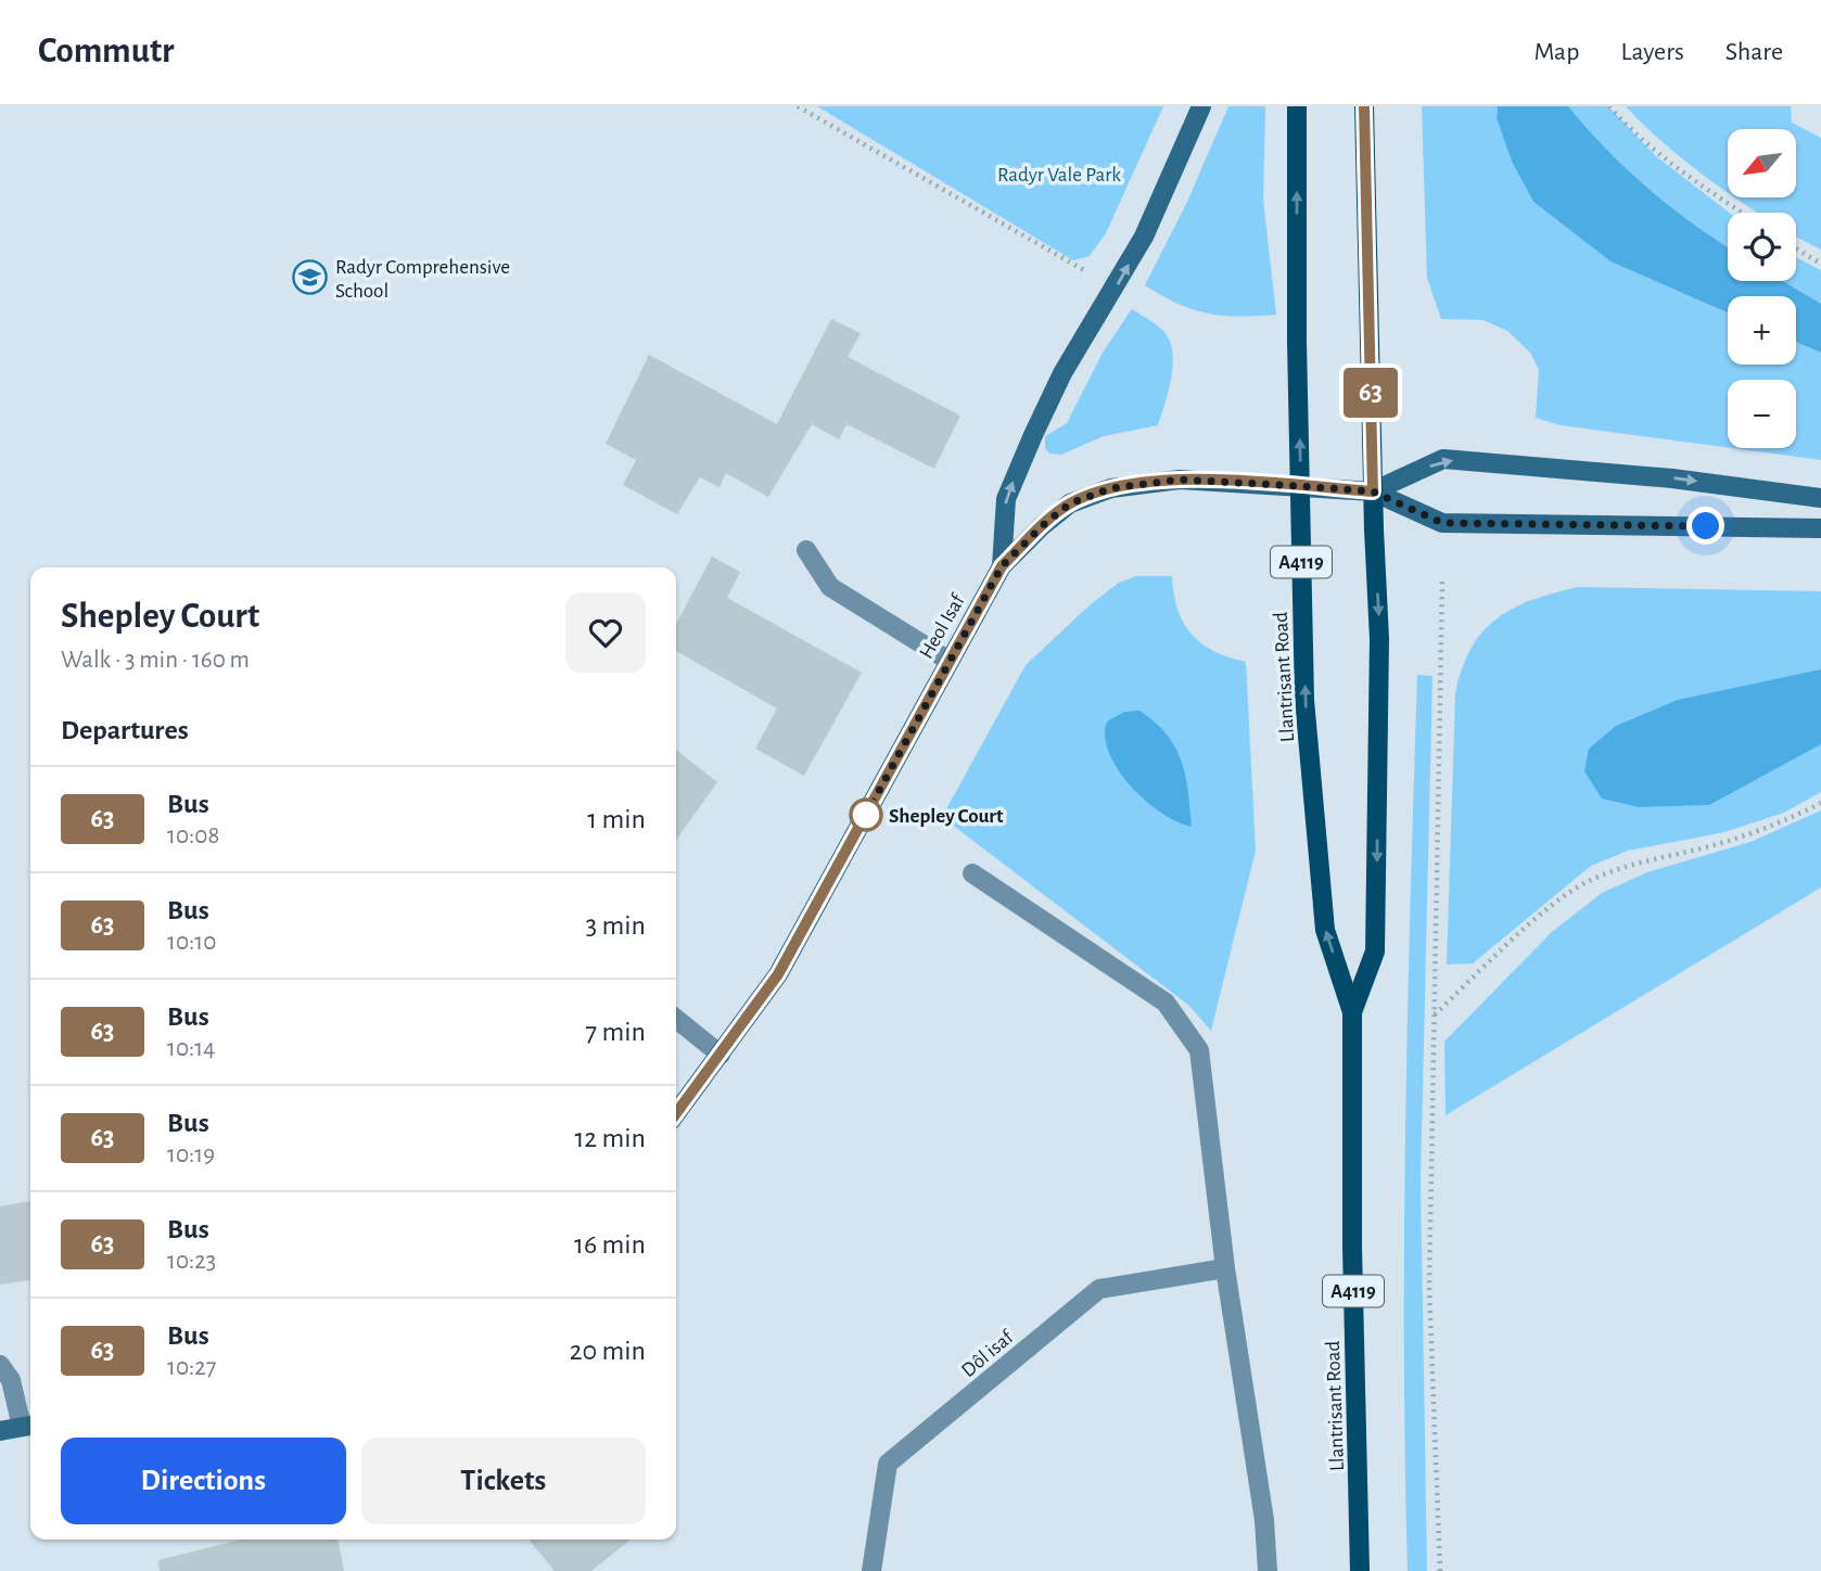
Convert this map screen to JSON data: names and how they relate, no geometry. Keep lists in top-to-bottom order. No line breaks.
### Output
{"streets":{"main road":["A4119","Heol Isaf","Llantrisant Road"],"street":["Dôl isaf"]},"crossings":[["Heol Isaf","Llantrisant Road"]],"parks":["Radyr Vale Park"],"places":{"school or university":["Radyr Comprehensive School"],"other":["Shepley Court"]},"lines":["bus line 63"],"north":"bottom left","page":{"header":"Commutr","nav":["Map","Layers","Share"],"on_map":"63","map_buttons":["+","−"],"heading":[["Shepley Court","Walk · 3 min · 160 m"],"Departures"],"list":[{"mark":"63","name":"Bus","note":"10:08","value":"1 min"},{"mark":"63","name":"Bus","note":"10:10","value":"3 min"},{"mark":"63","name":"Bus","note":"10:14","value":"7 min"},{"mark":"63","name":"Bus","note":"10:19","value":"12 min"},{"mark":"63","name":"Bus","note":"10:23","value":"16 min"},{"mark":"63","name":"Bus","note":"10:27","value":"20 min"}],"buttons":["Directions","Tickets"]}}
